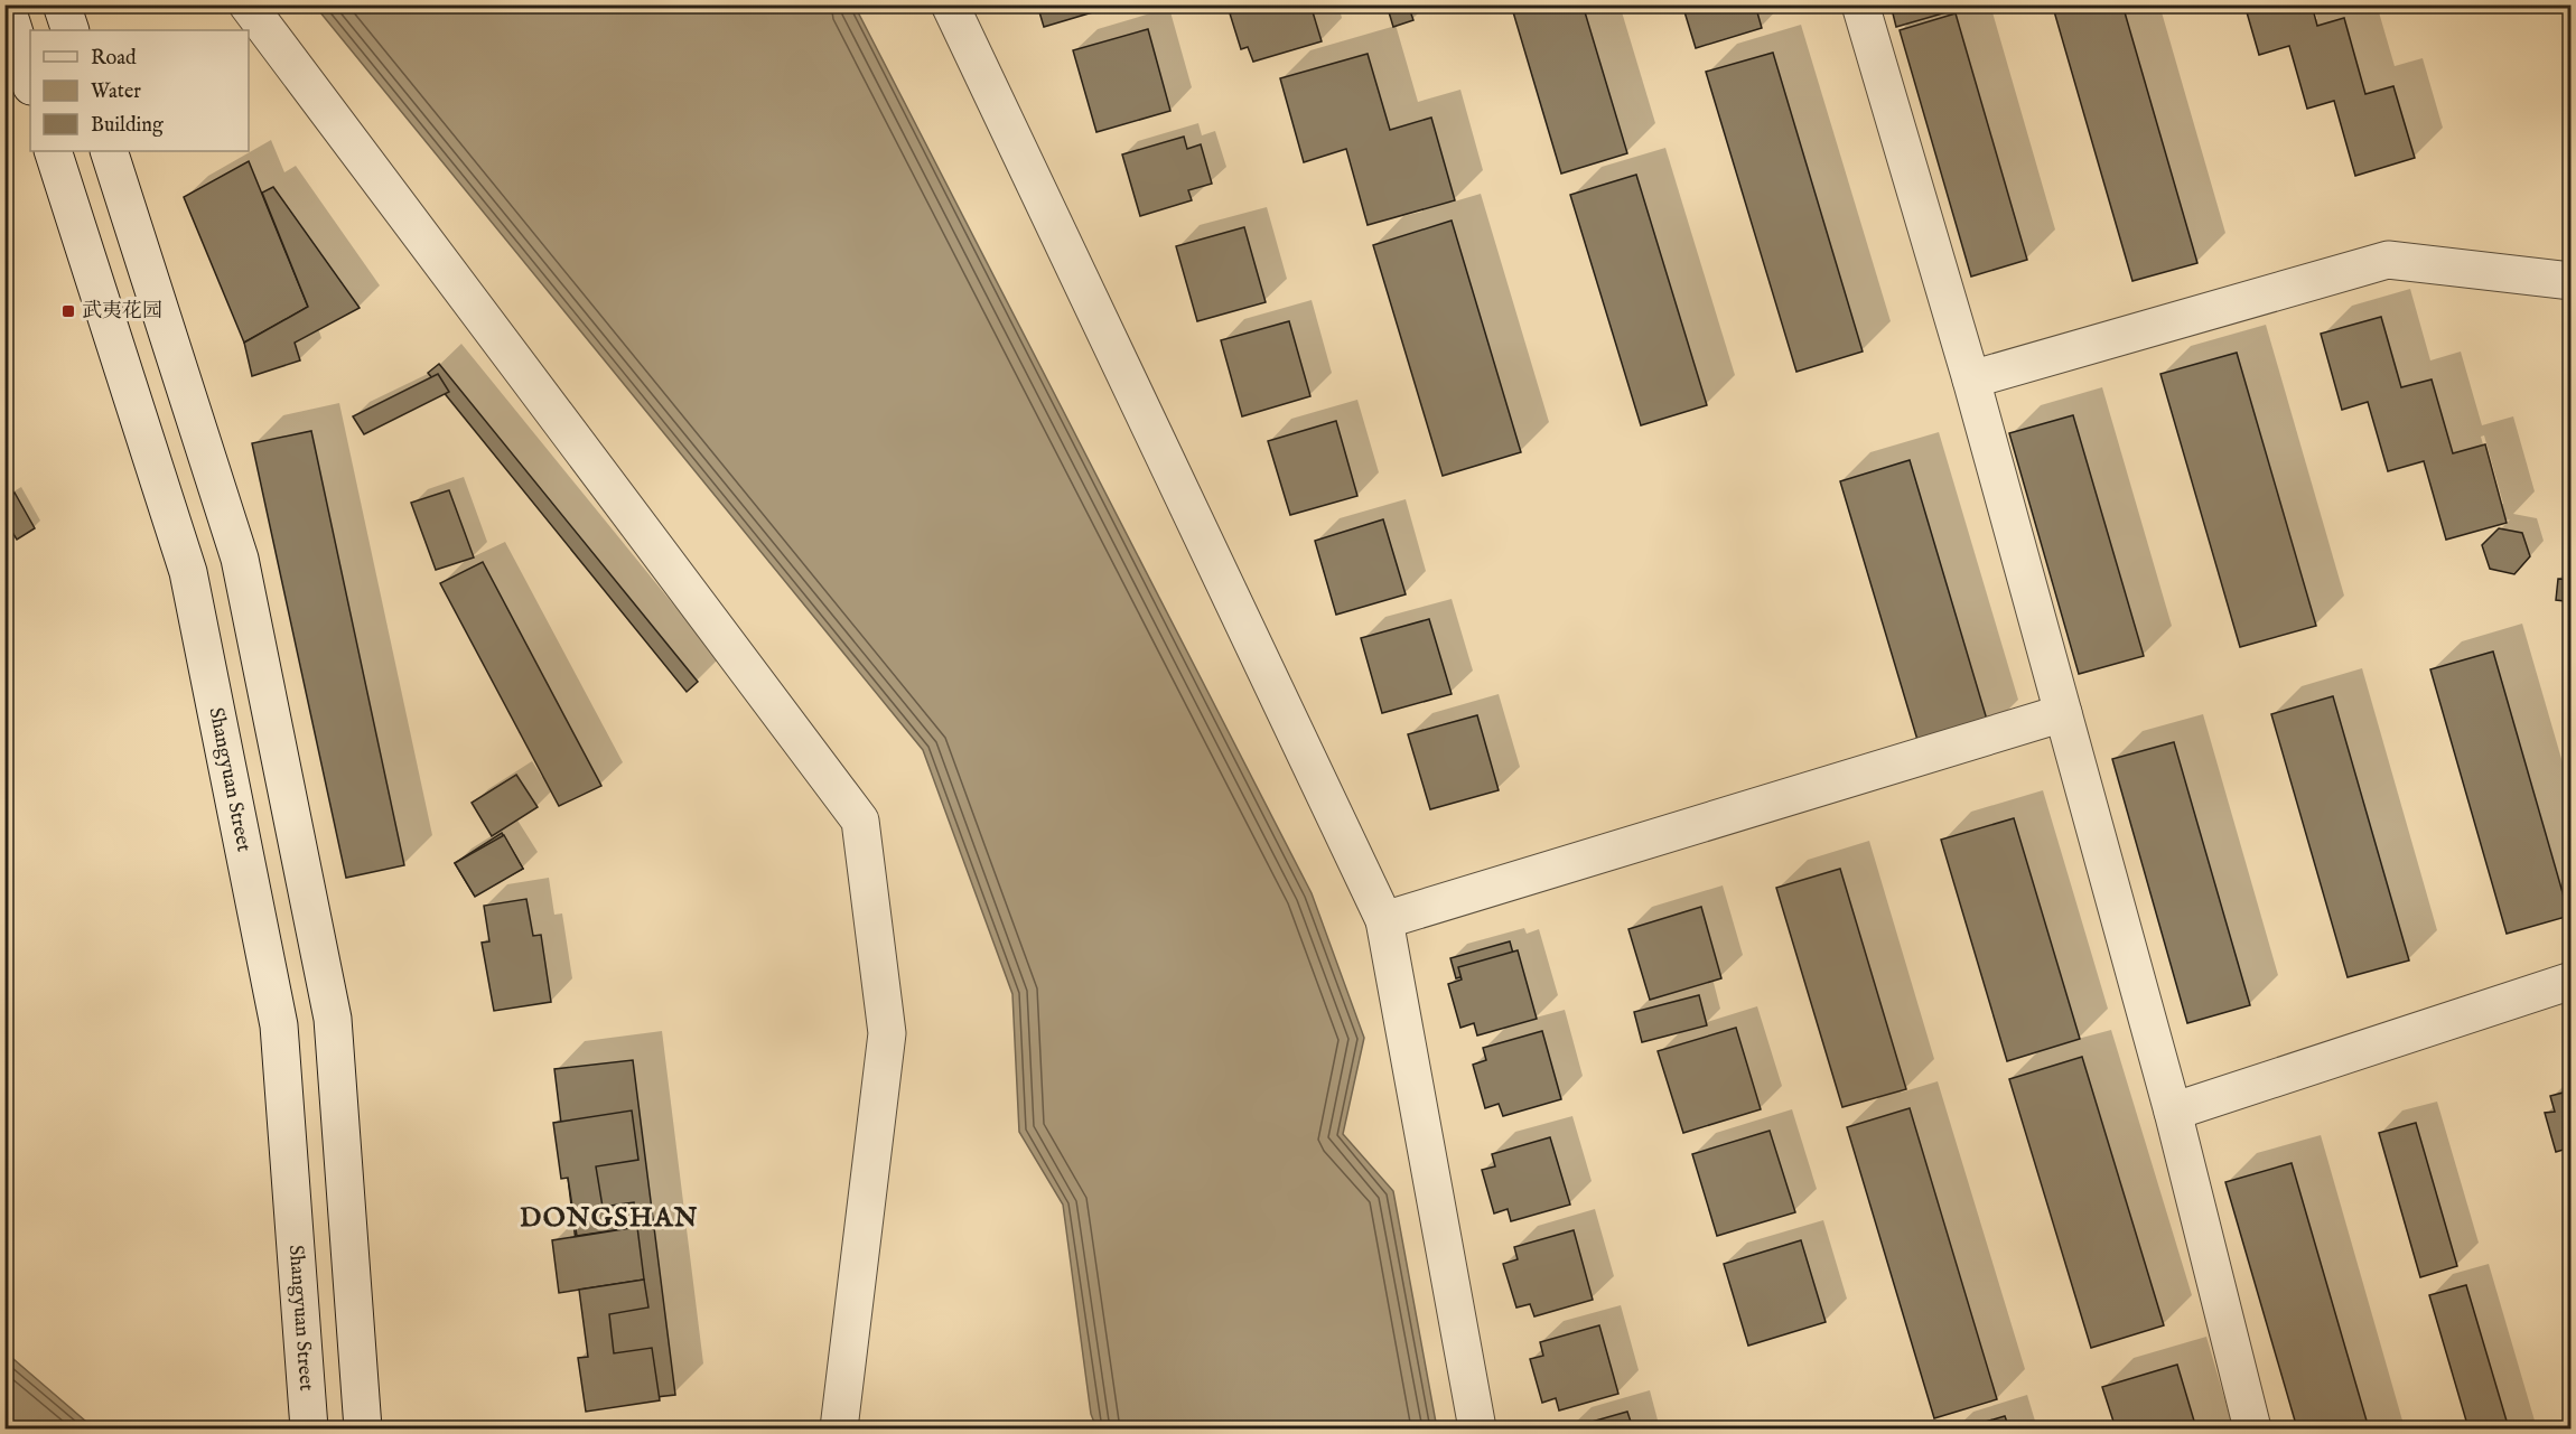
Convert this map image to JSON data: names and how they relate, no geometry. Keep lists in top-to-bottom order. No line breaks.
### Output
{"streets":{"street":["Shangyuan Street"]},"districts":["DONGSHAN"],"places":{"transit":["武夷花园"]},"legend":["Road","Water","Building"]}
